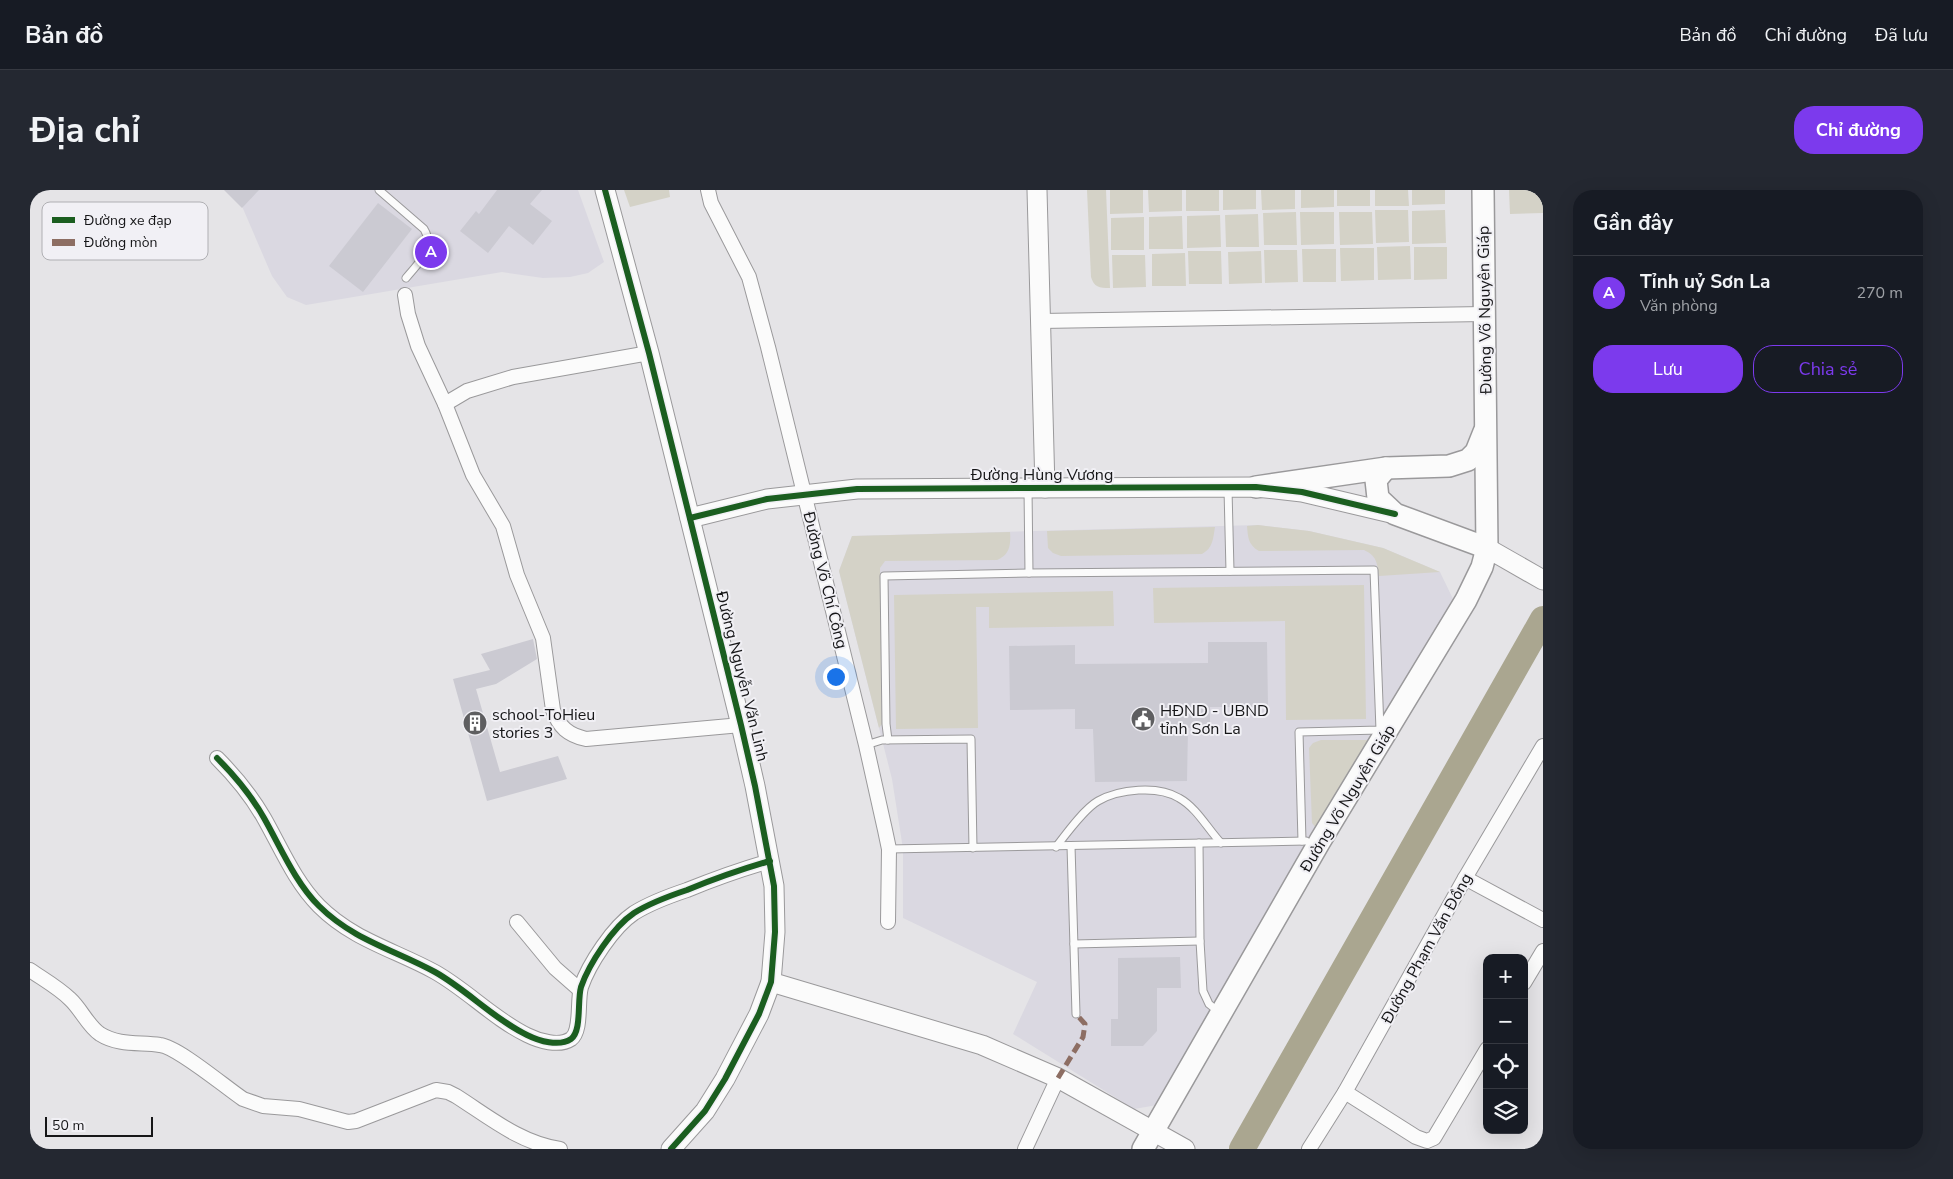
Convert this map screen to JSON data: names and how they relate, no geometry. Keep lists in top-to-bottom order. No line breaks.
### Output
{"streets":{"main road":["Đường Võ Nguyên Giáp","Đường Hùng Vương"],"street":["Đường Võ Chí Công","Đường Nguyễn Văn Linh","Đường Phạm Văn Đồng"]},"crossings":[["Đường Võ Nguyên Giáp","Đường Hùng Vương"],["Đường Hùng Vương","Đường Võ Chí Công"],["Đường Hùng Vương","Đường Nguyễn Văn Linh"]],"places":{"public building":["HĐND - UBND tỉnh Sơn La"],"building":["school-ToHieu stories 3"]},"legend":["Đường xe đạp","Đường mòn"],"scale_bar":"50 m","page":{"header":"Bản đồ","nav":["Bản đồ","Chỉ đường","Đã lưu"],"buttons":["Chỉ đường",["Lưu","Chia sẻ"]],"title":"Địa chỉ","heading":"Gần đây","pins":"A","list":[{"mark":"A","name":"Tỉnh uỷ Sơn La","note":"Văn phòng","value":"270 m"}],"map_buttons":["+","−"],"scale":"50 m"}}
